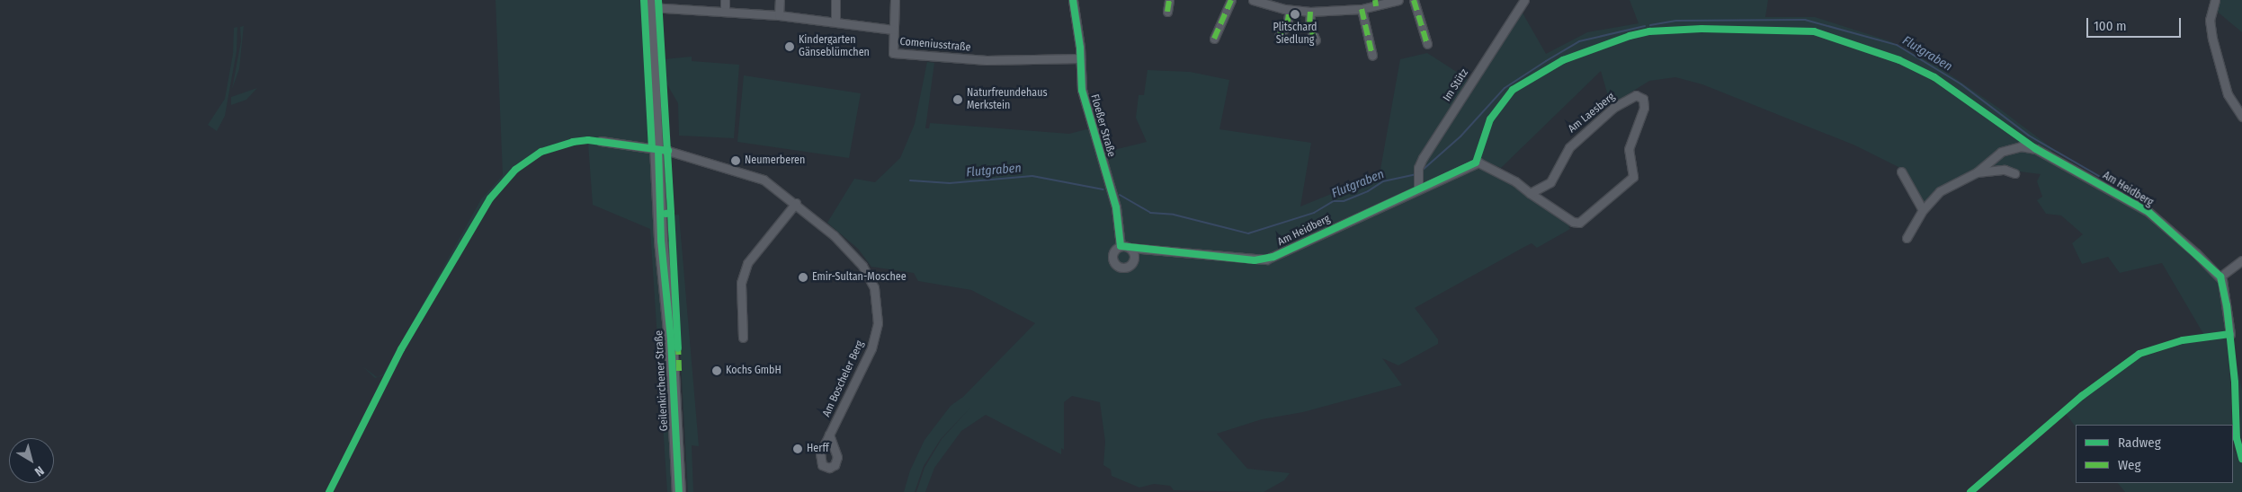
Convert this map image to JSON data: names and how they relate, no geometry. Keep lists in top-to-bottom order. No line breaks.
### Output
{"streets":{"main road":["Geilenkirchener Straße"],"street":["Comeniusstraße","Im Stütz","Am Laesberg","Floeßer Straße","Am Heidberg","Am Boscheler Berg"]},"crossings":[["Comeniusstraße","Floeßer Straße"],["Comeniusstraße","Geilenkirchener Straße"],["Im Stütz","Am Heidberg"],["Am Laesberg","Am Heidberg"],["Floeßer Straße","Am Heidberg"],["Am Boscheler Berg","Geilenkirchener Straße"]],"water":["Flutgraben"],"places":["Plitschard Siedlung","Kindergarten Gänseblümchen","Naturfreundehaus Merkstein","Neumerberen","Emir-Sultan-Moschee","Kochs GmbH","Herff"],"legend":["Radweg","Weg"],"scale_bar":"100 m","north":"bottom right"}
